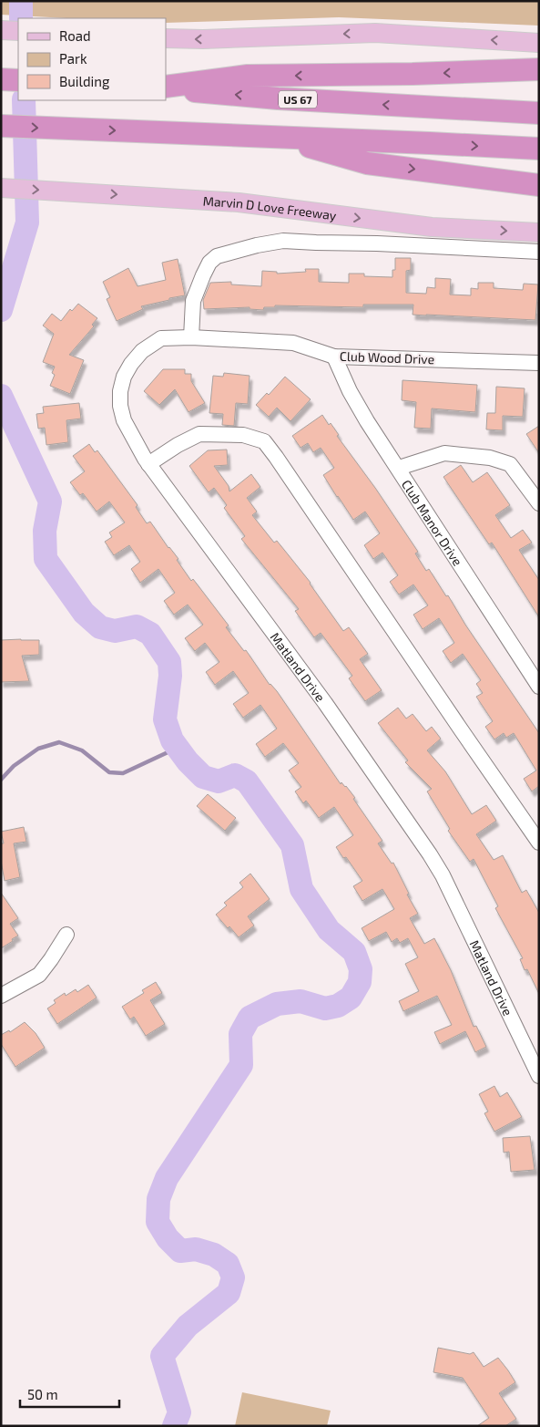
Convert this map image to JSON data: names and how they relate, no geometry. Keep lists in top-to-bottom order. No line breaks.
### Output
{"streets":{"highway":["US 67"],"main road":["Marvin D Love Freeway"],"street":["Club Wood Drive","Club Manor Drive","Matland Drive"]},"crossings":[["Club Wood Drive","Club Manor Drive"],["Club Wood Drive","Matland Drive"]],"one_way":["Marvin D Love Freeway"],"legend":["Road","Park","Building"],"scale_bar":"50 m"}
